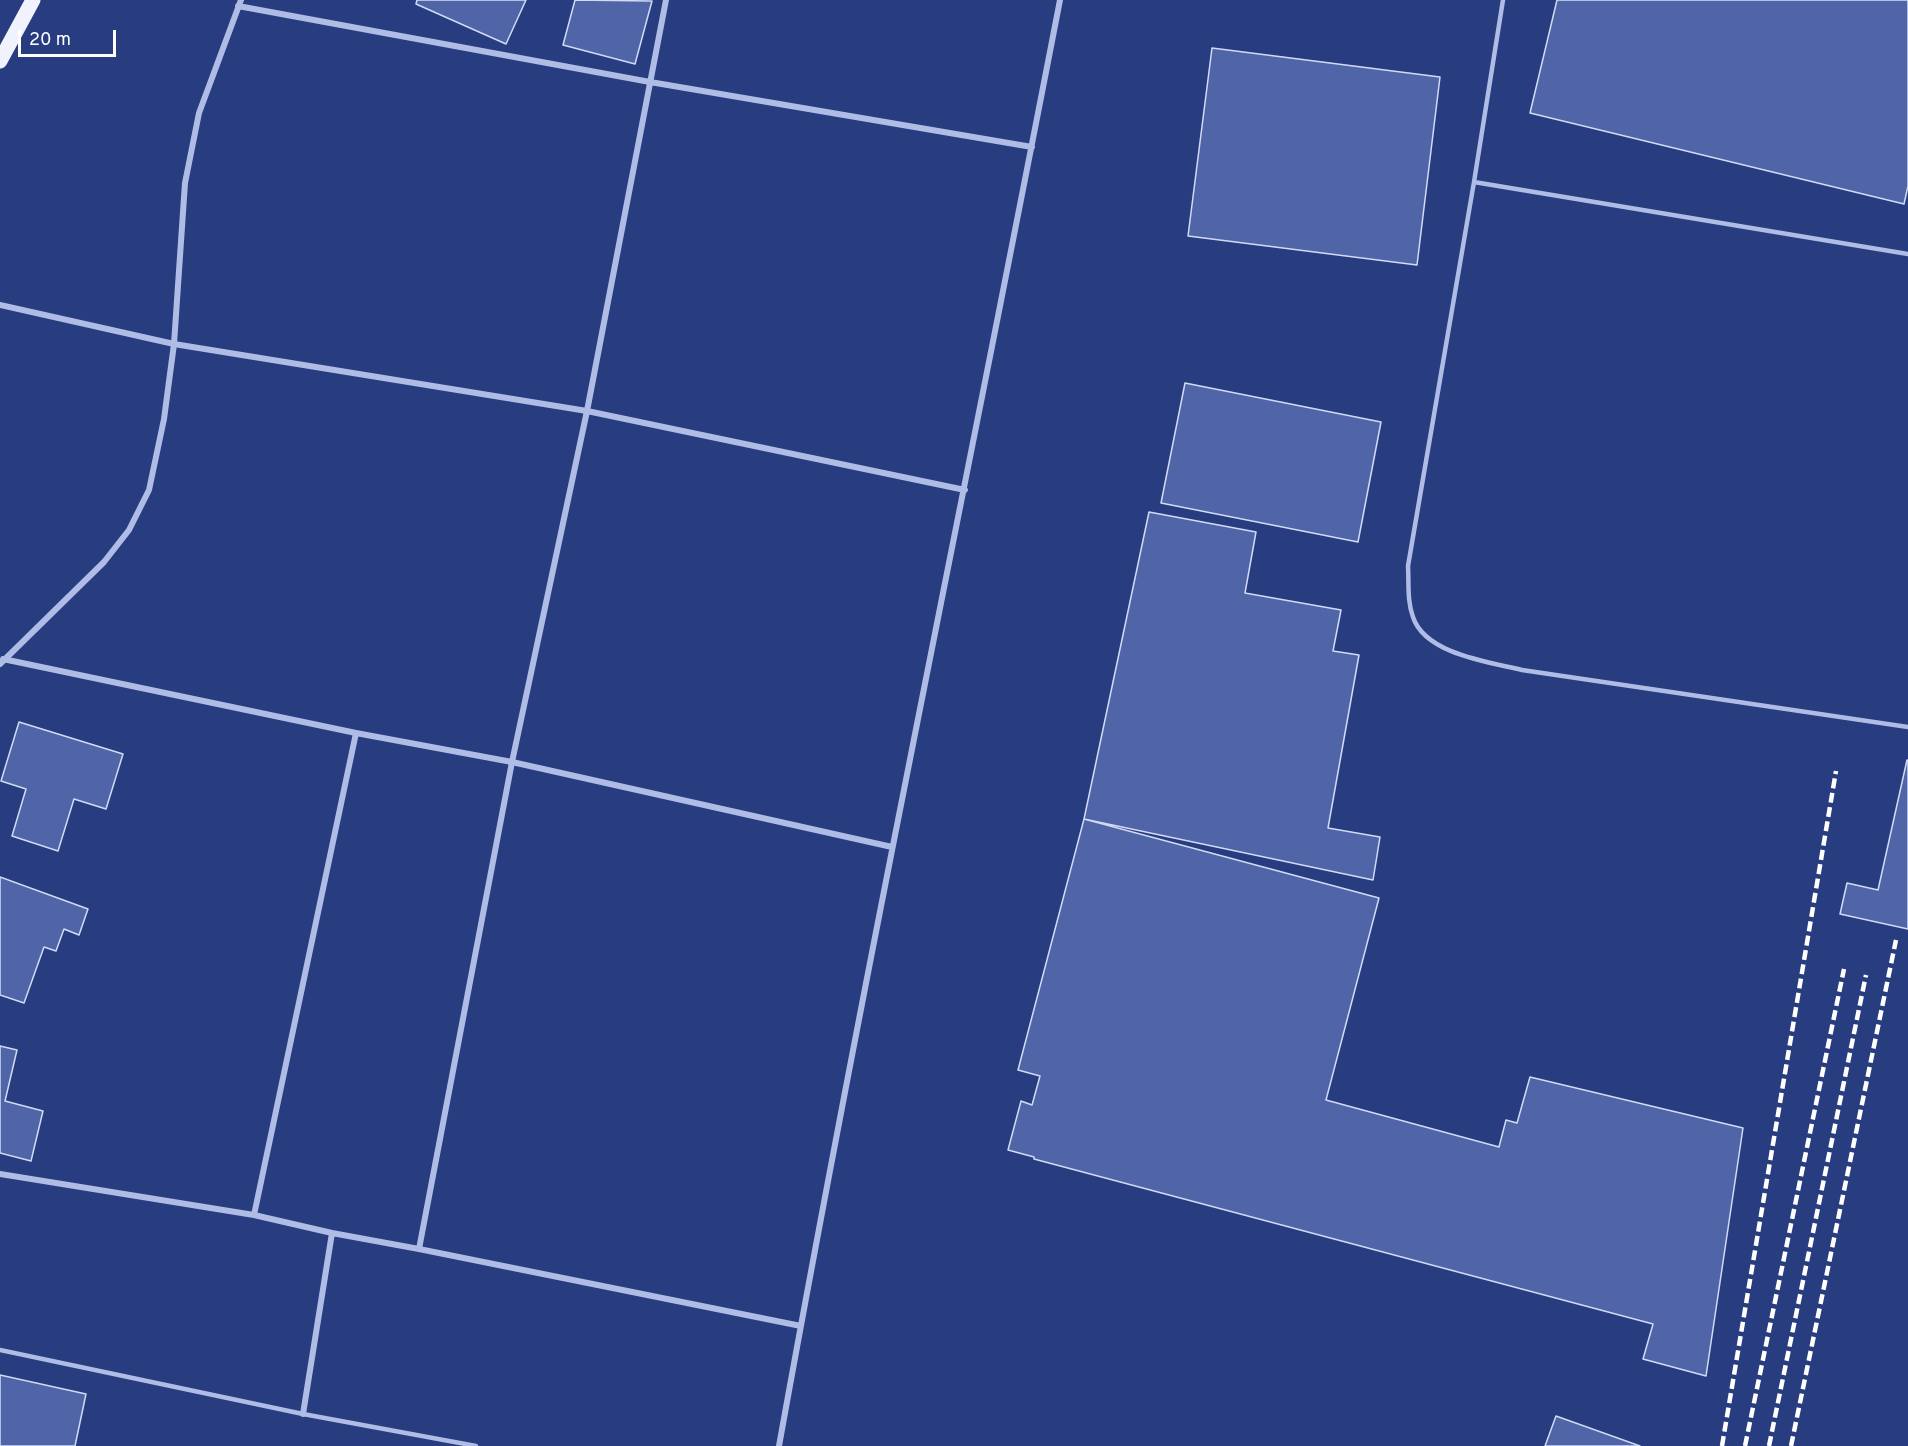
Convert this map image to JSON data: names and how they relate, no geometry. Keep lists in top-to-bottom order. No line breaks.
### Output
{"scale_bar":"20 m"}
